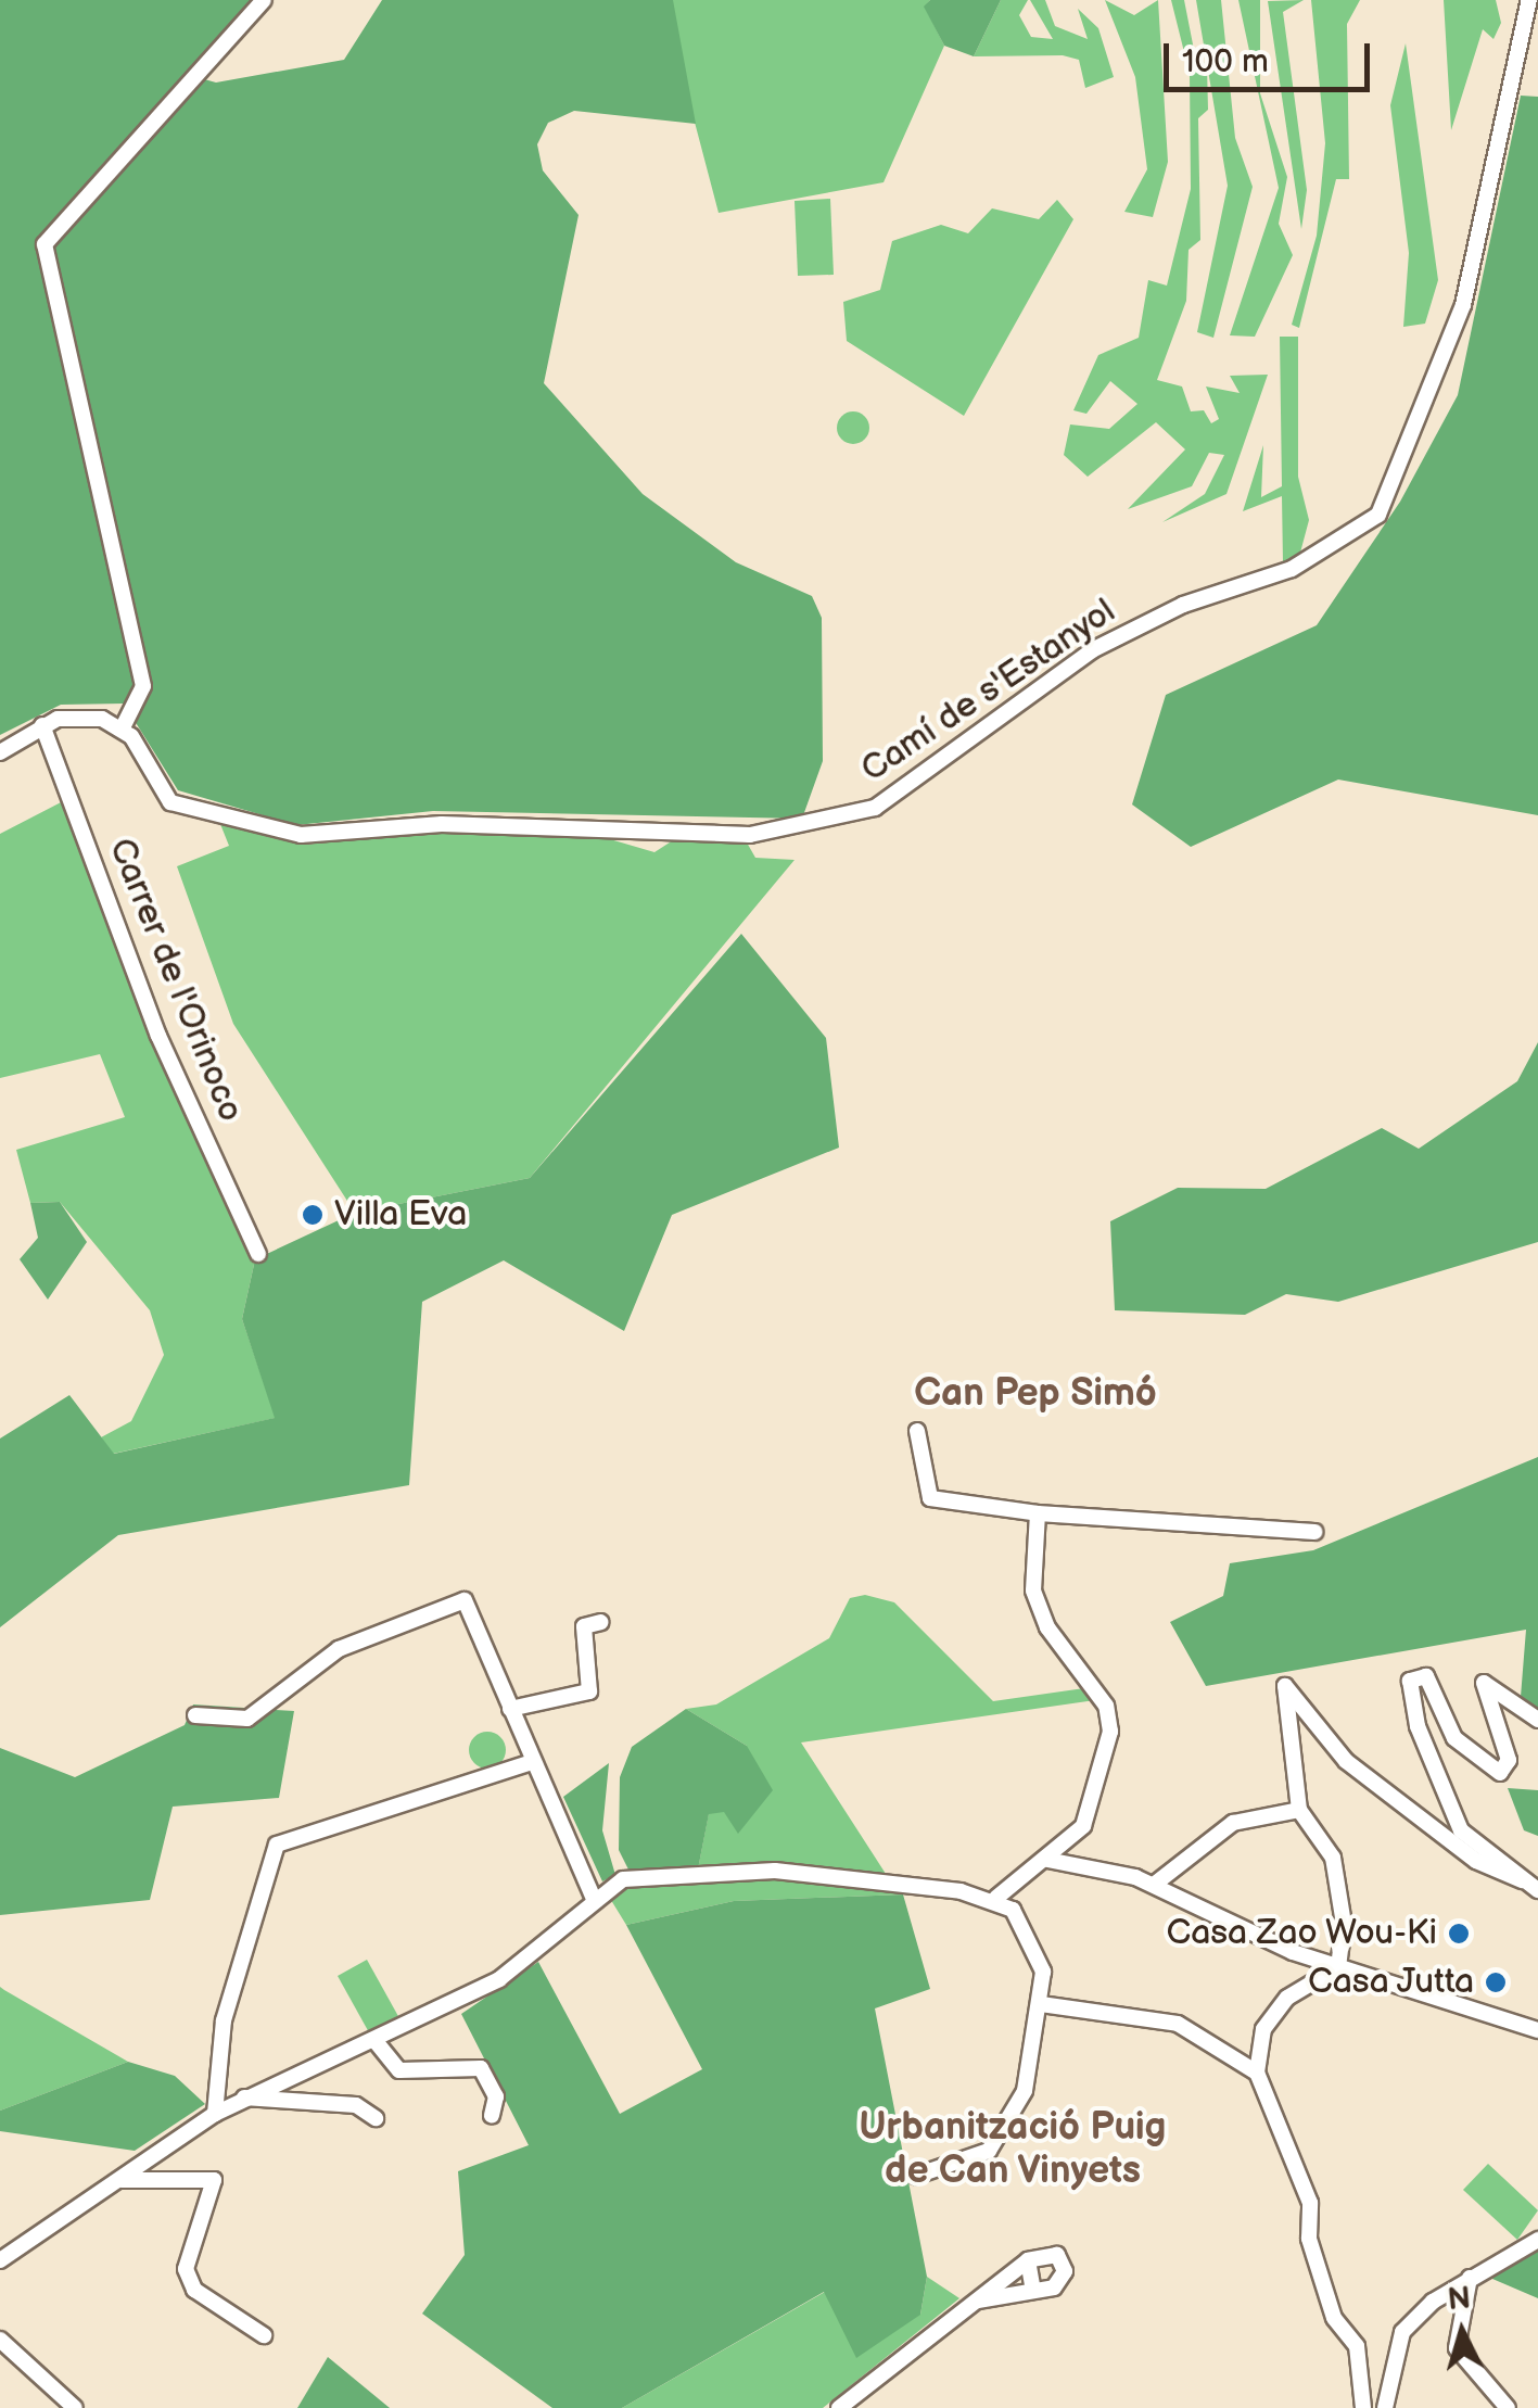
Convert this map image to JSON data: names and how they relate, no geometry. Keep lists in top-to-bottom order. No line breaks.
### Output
{"streets":{"street":["Camí de s'Estanyol","Carrer de l'Orinoco"]},"districts":["Can Pep Simó","Urbanització Puig de Can Vinyets"],"places":["Villa Eva","Casa Zao Wou-Ki","Casa Jutta"],"scale_bar":"100 m","north":"top"}
